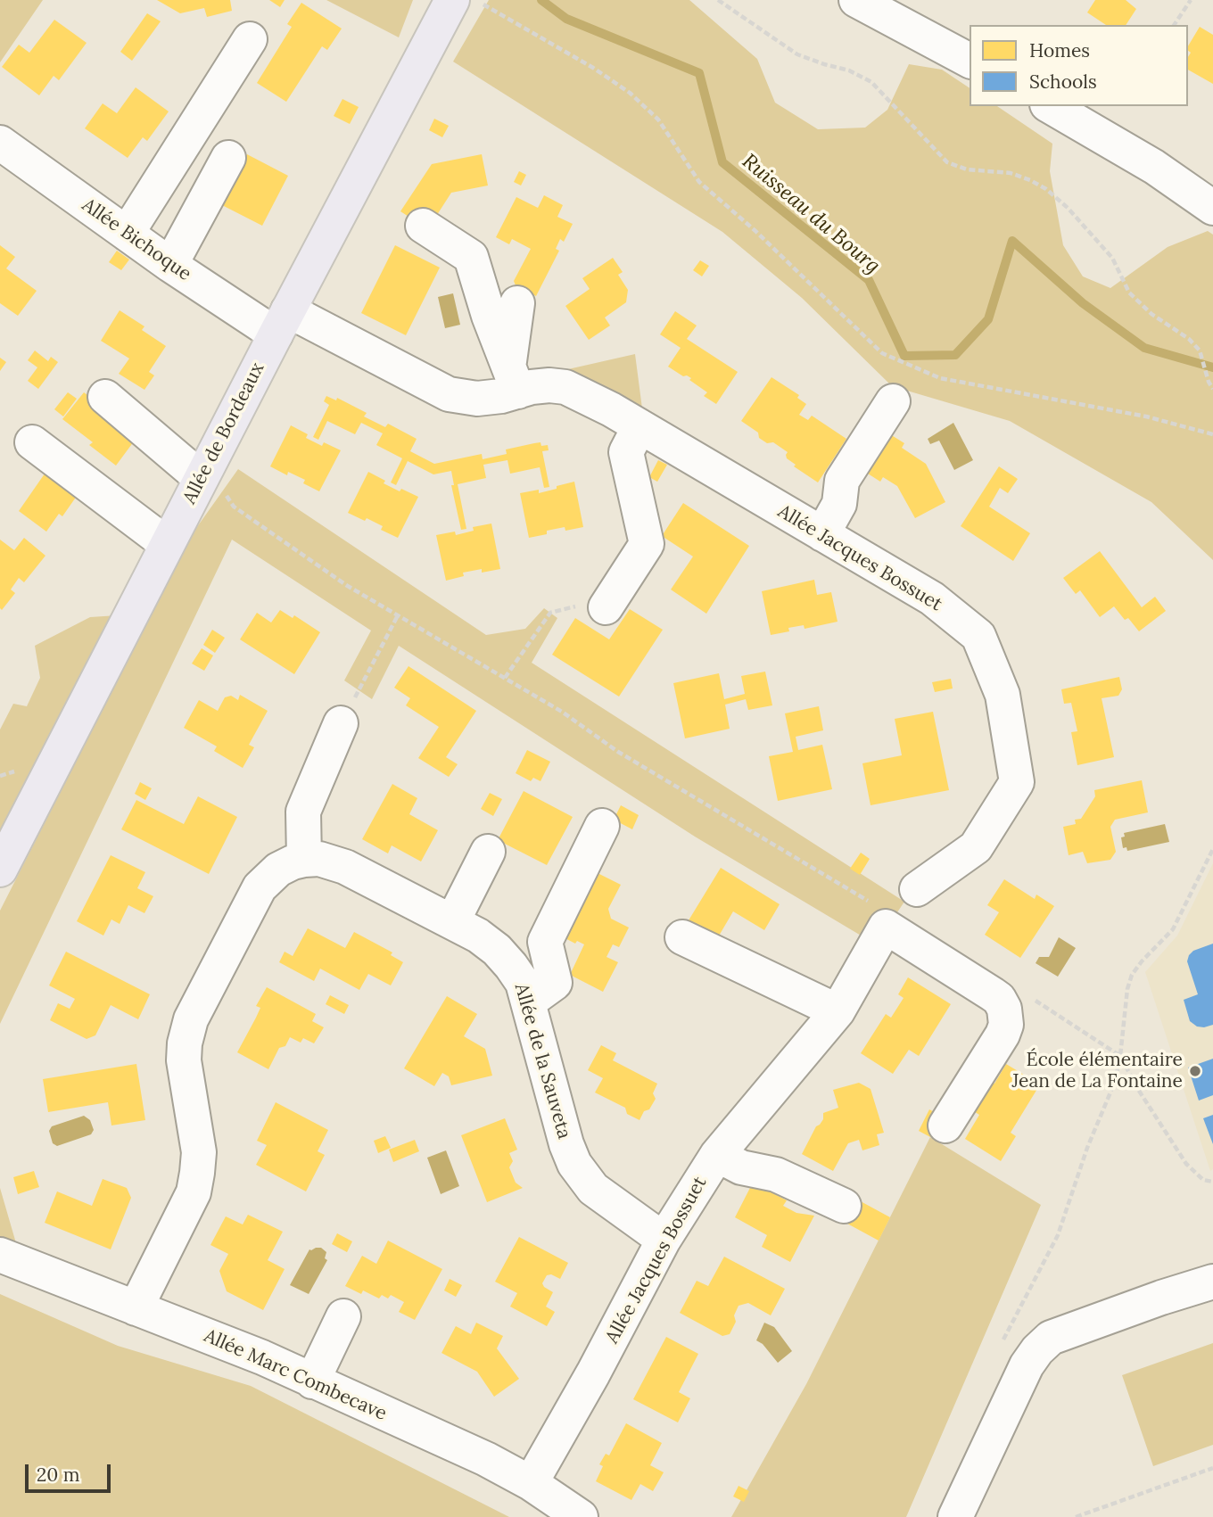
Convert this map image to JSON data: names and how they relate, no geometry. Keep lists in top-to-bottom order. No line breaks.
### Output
{"streets":{"main road":["Allée de Bordeaux"],"street":["Allée Bichoque","Allée Jacques Bossuet","Allée de la Sauveta","Allée Marc Combecave"]},"crossings":[["Allée Bichoque","Allée de Bordeaux"],["Allée Bichoque","Allée Jacques Bossuet"],["Allée de Bordeaux","Allée Jacques Bossuet"],["Allée Jacques Bossuet","Allée de la Sauveta"],["Allée Jacques Bossuet","Allée Marc Combecave"]],"water":["Ruisseau du Bourg"],"places":["École élémentaire Jean de La Fontaine"],"legend":["Homes","Schools"],"scale_bar":"20 m"}
